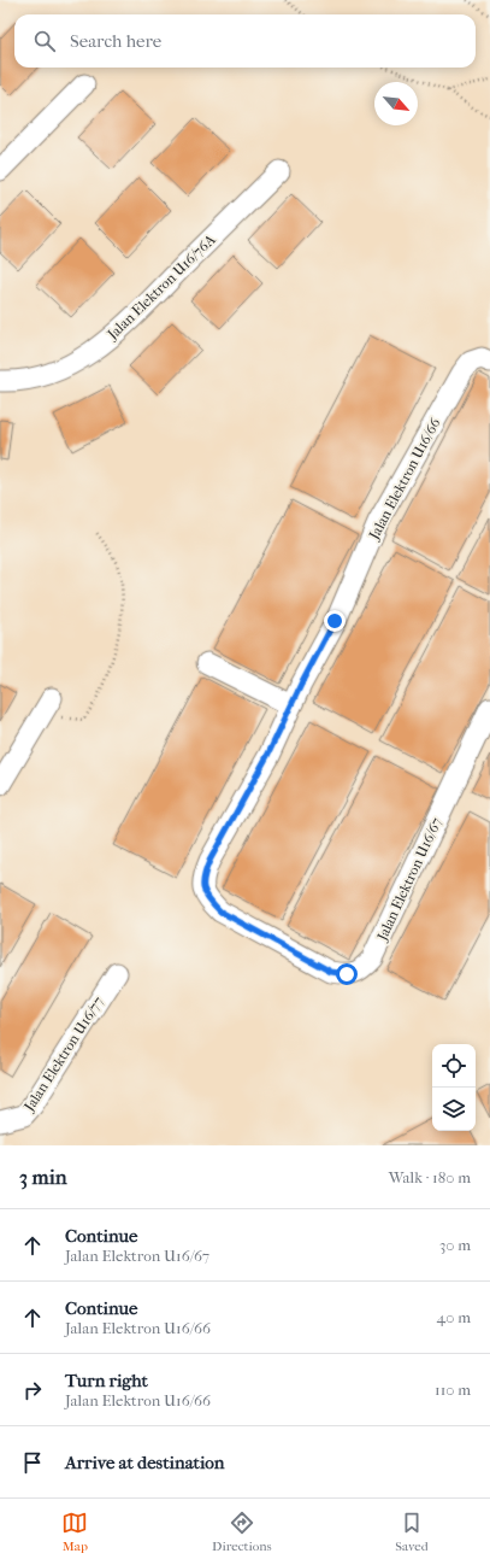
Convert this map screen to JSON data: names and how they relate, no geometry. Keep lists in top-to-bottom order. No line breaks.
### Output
{"streets":{"street":["Jalan Elektron U16/76A","Jalan Elektron U16/66","Jalan Elektron U16/67","Jalan Elektron U16/77"]},"crossings":[["Jalan Elektron U16/66","Jalan Elektron U16/67"]],"north":"bottom right","page":{"search":"Search here","heading":["3 min","Walk · 180 m"],"list":[["Continue","Jalan Elektron U16/67","30 m"],["Continue","Jalan Elektron U16/66","40 m"],["Turn right","Jalan Elektron U16/66","110 m"],"Arrive at destination"],"nav":["Map","Directions","Saved"]}}
